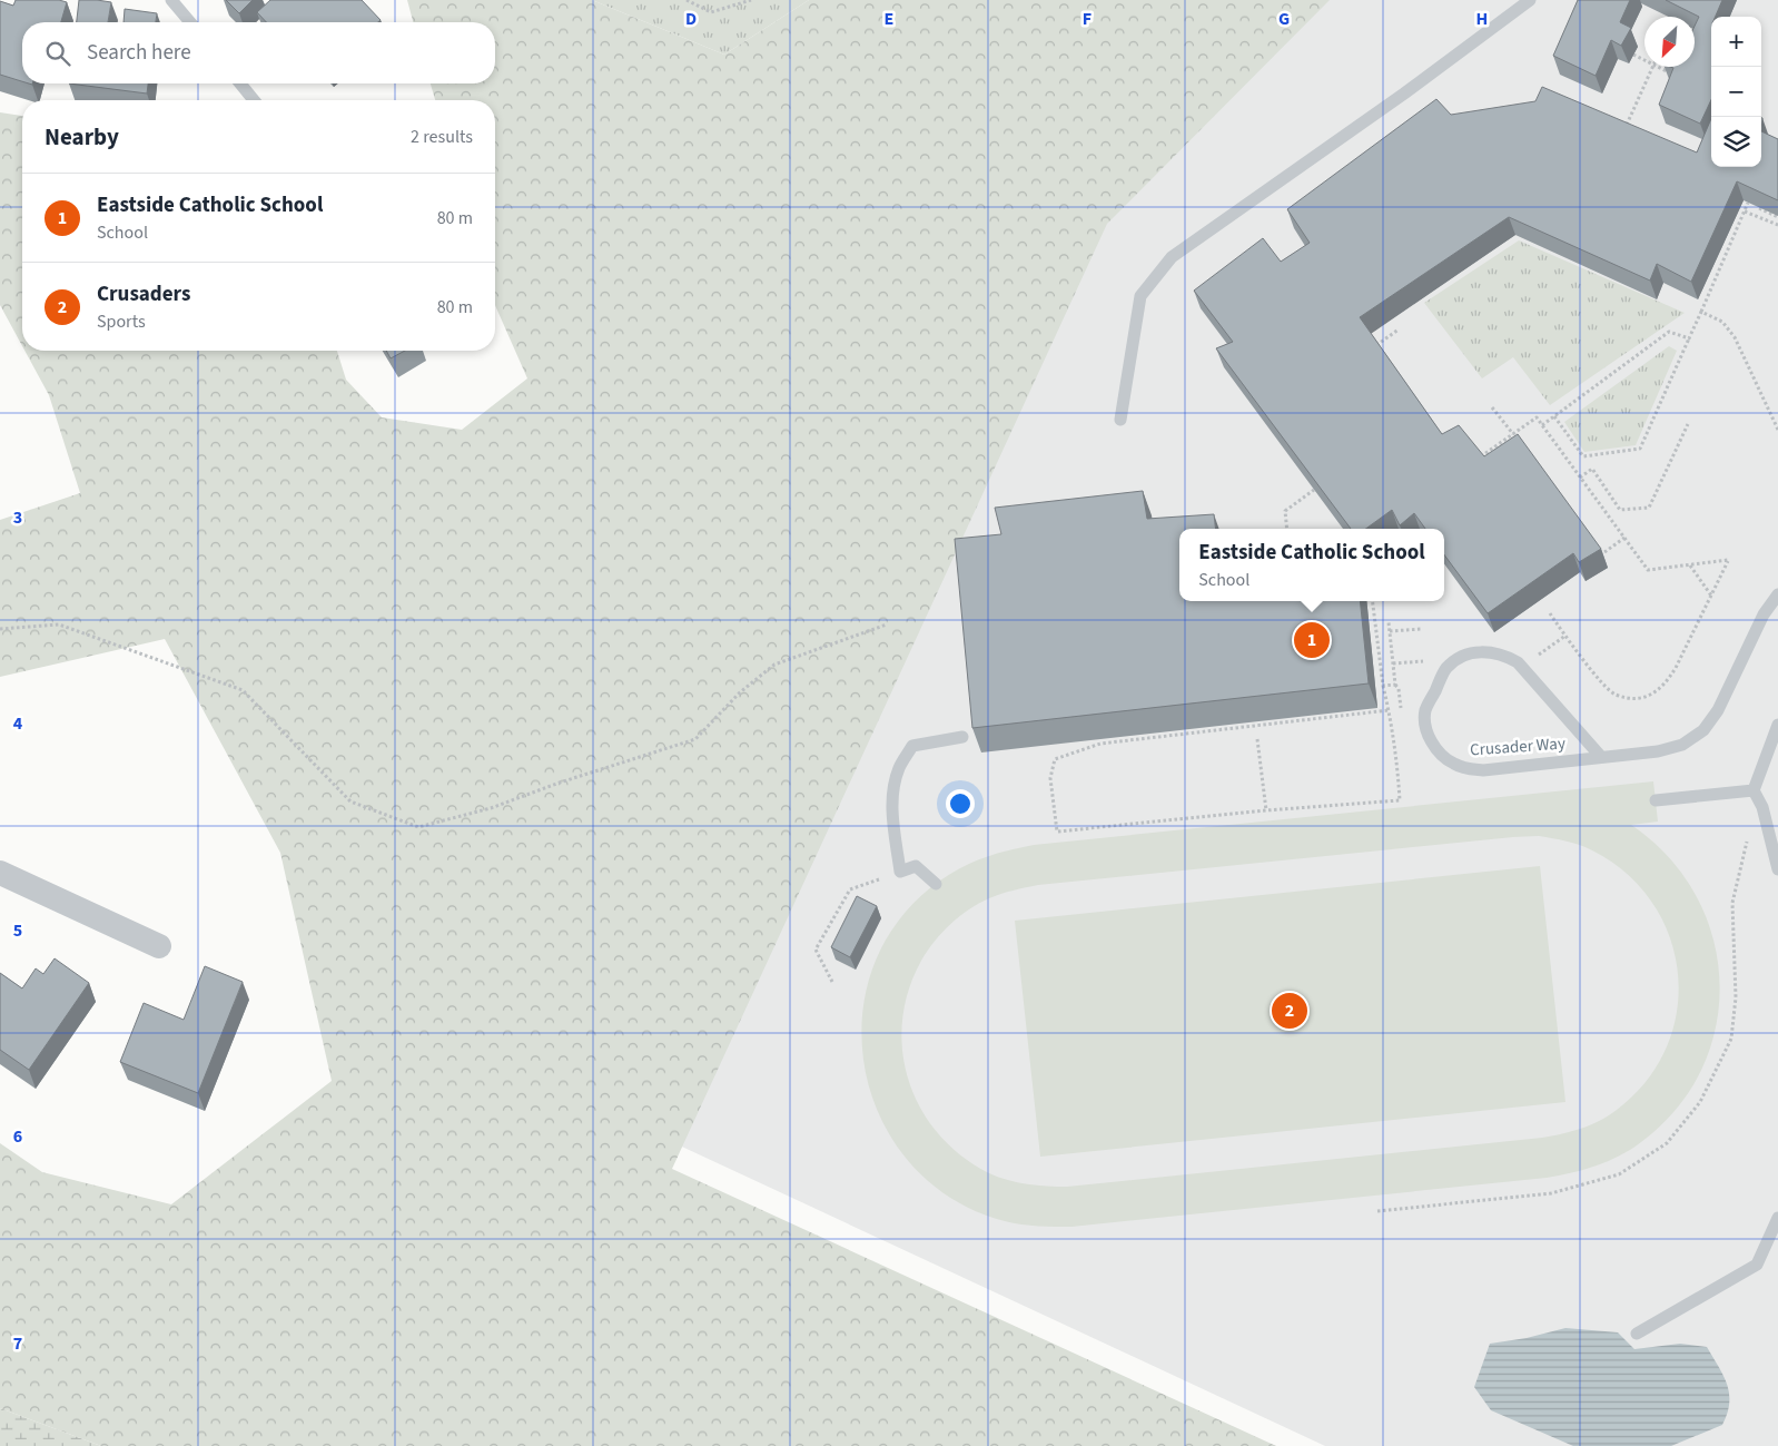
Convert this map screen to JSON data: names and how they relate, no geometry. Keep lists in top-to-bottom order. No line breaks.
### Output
{"streets":{"lane":["Crusader Way"]},"north":"bottom left","page":{"map_buttons":["+","−"],"search":"Search here","heading":["Nearby","2 results"],"list":[{"mark":"1","name":"Eastside Catholic School","note":"School","value":"80 m"},{"mark":"2","name":"Crusaders","note":"Sports","value":"80 m"}],"popup":["Eastside Catholic School","School"],"pins":["1","2"]},"grid":{"columns":["D","E","F","G","H"],"rows":["3","4","5","6","7"]}}
